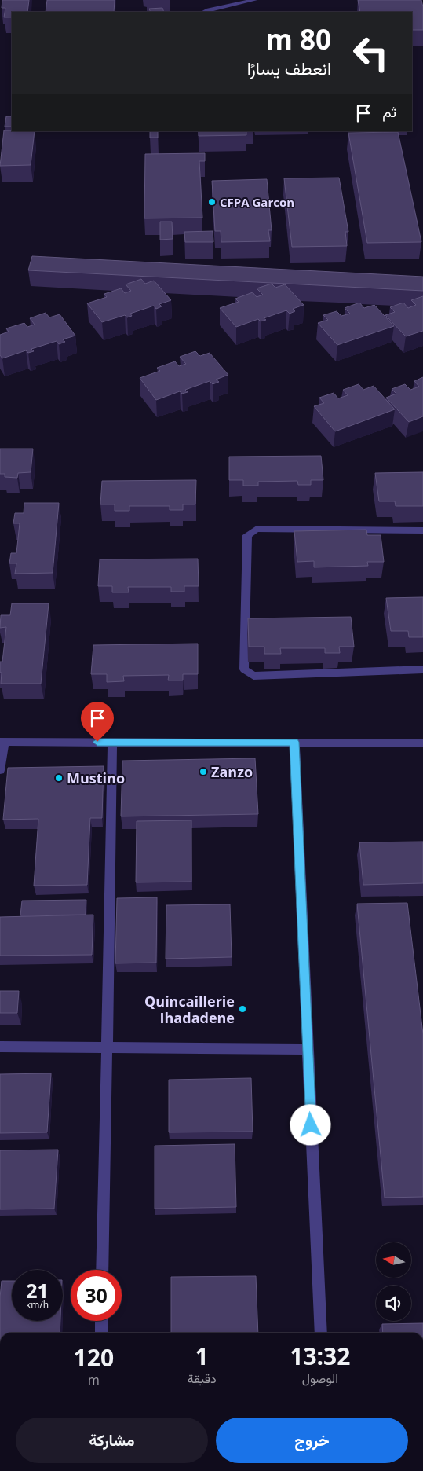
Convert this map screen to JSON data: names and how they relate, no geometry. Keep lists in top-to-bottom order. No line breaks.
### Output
{"places":["CFPA Garcon","Zanzo","Mustino","Quincaillerie Ihadadene"],"north":"left","page":{"turn":["80 m","انعطف يسارًا"],"then":"ثم","speed":"21 km/h","limit":"30","eta":["13:32","الوصول","1","دقيقة","120","m"],"buttons":["خروج","مشاركة"]}}
